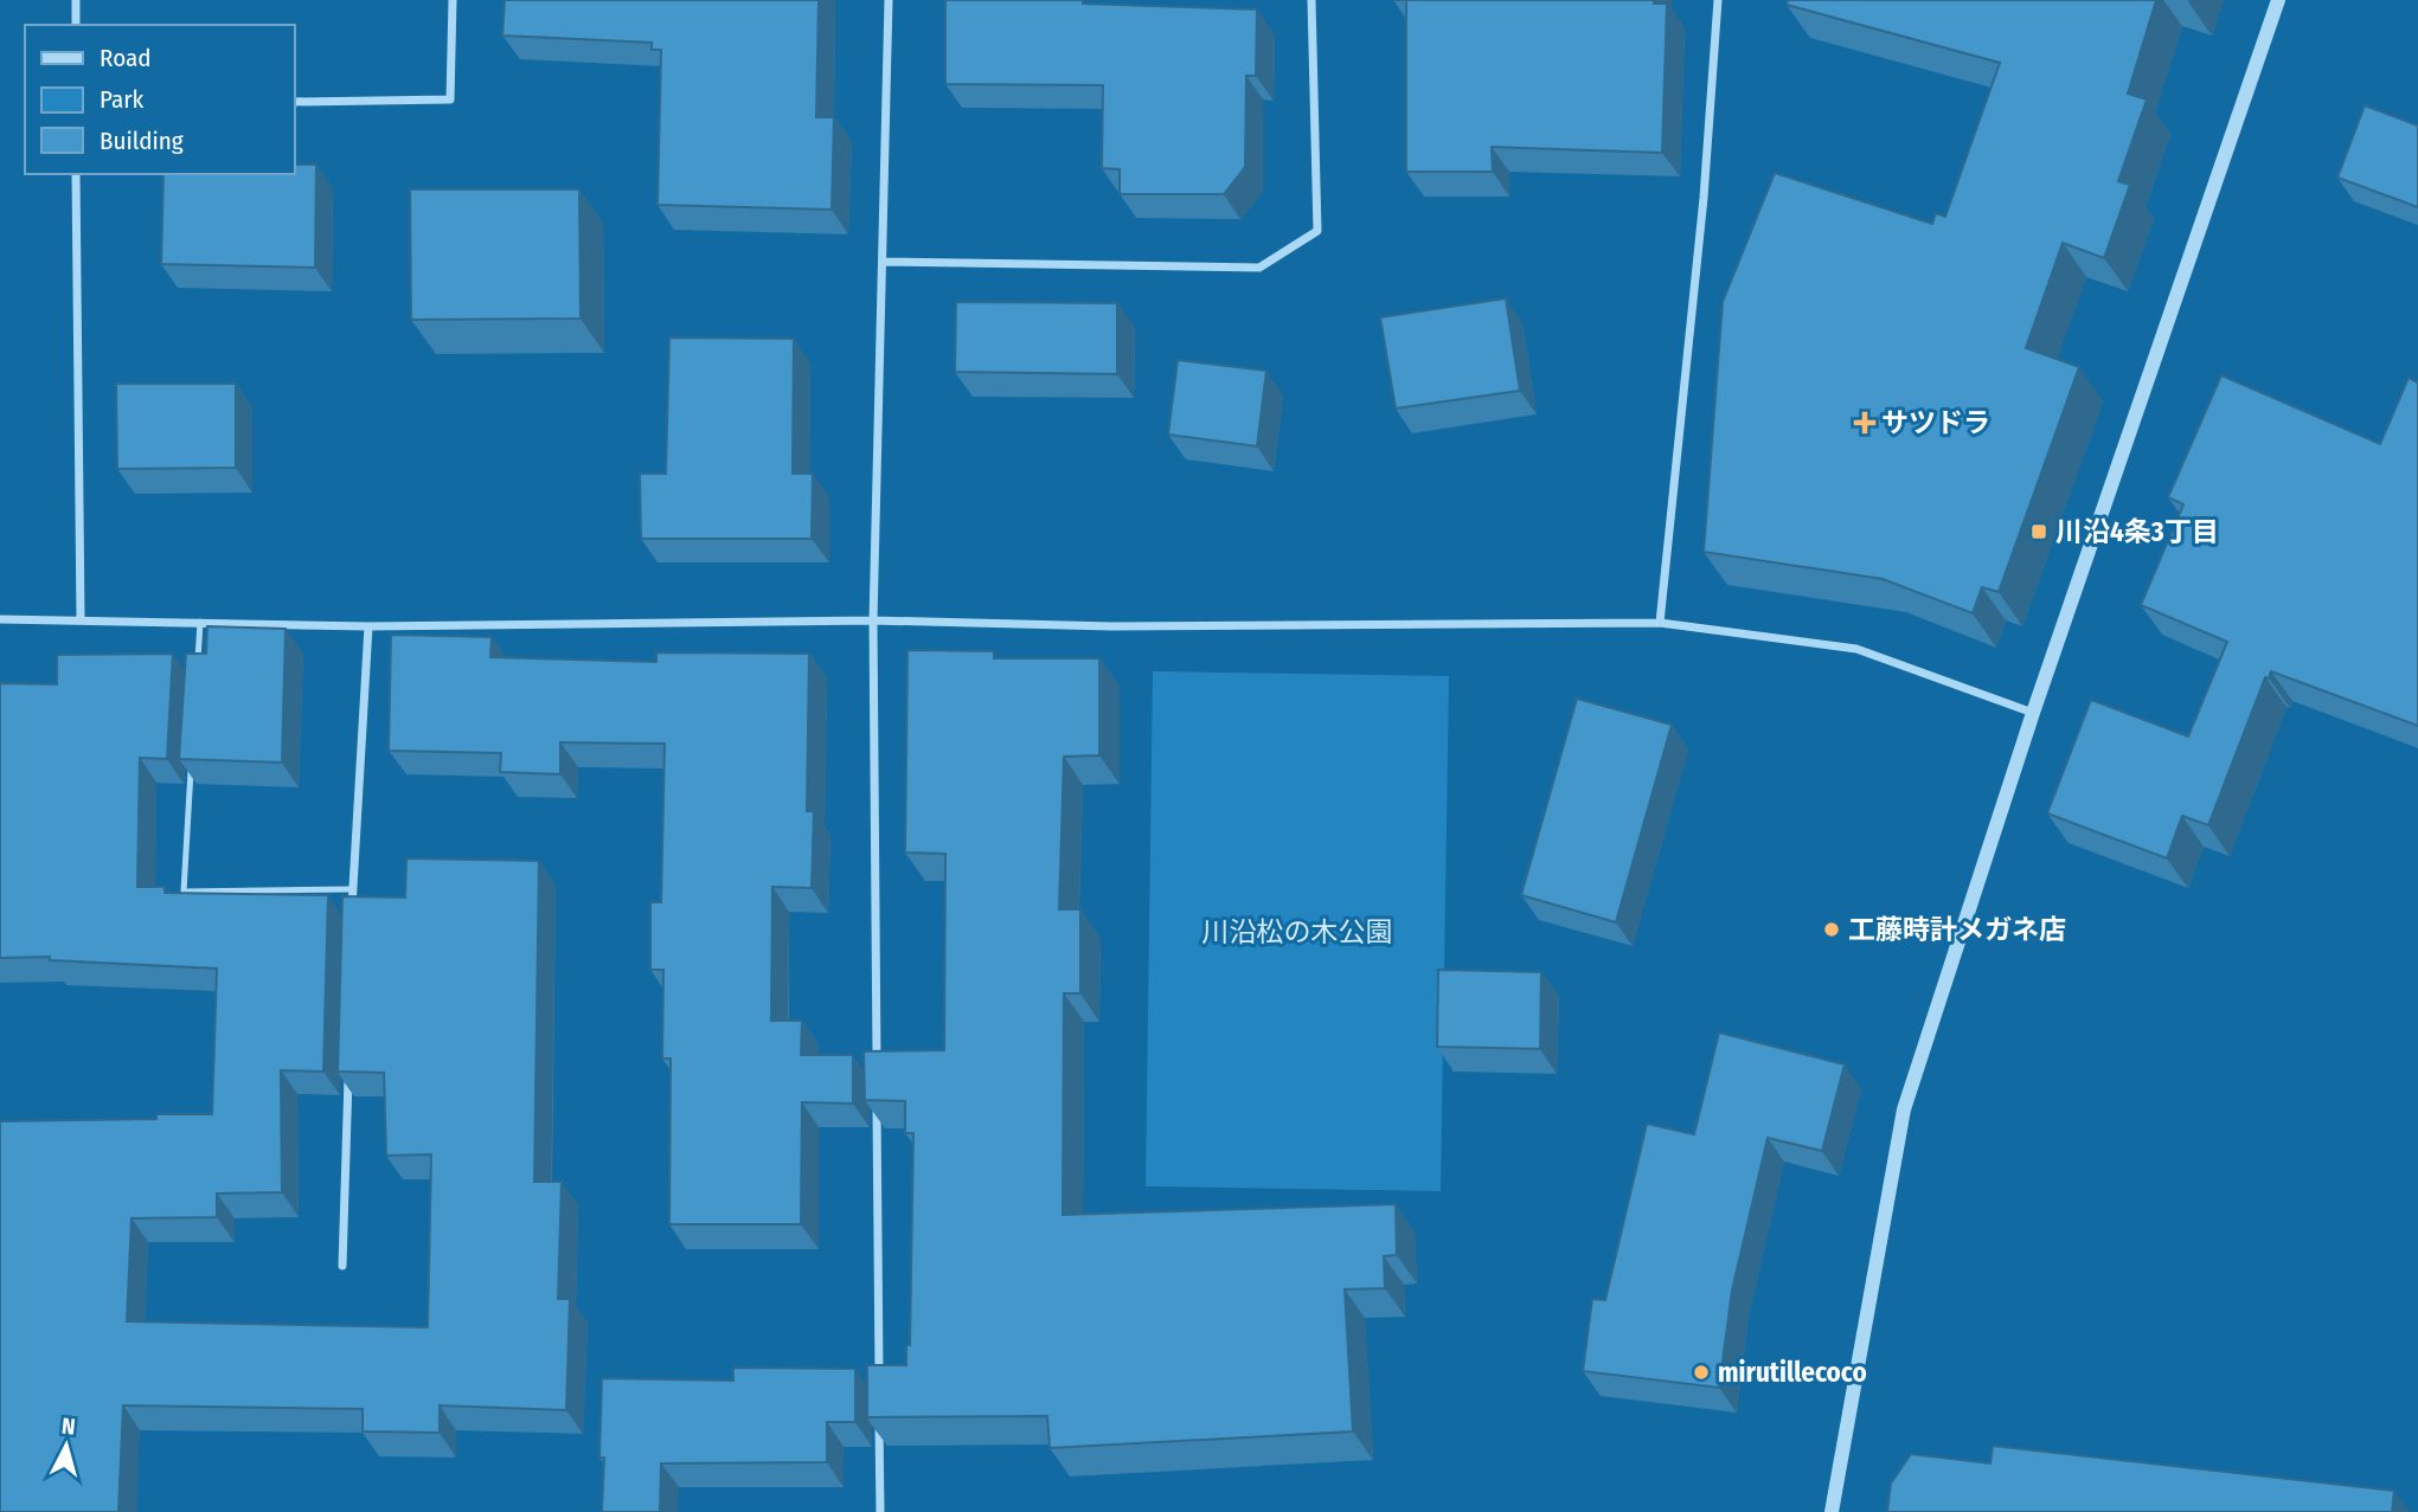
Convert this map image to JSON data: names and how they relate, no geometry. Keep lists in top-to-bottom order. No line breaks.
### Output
{"parks":["川沿松の木公園"],"places":{"health":["サツドラ"],"transit":["川沿4条3丁目"],"other":["工藤時計メガネ店","mirutillecoco"]},"legend":["Road","Park","Building"],"north":"top"}
